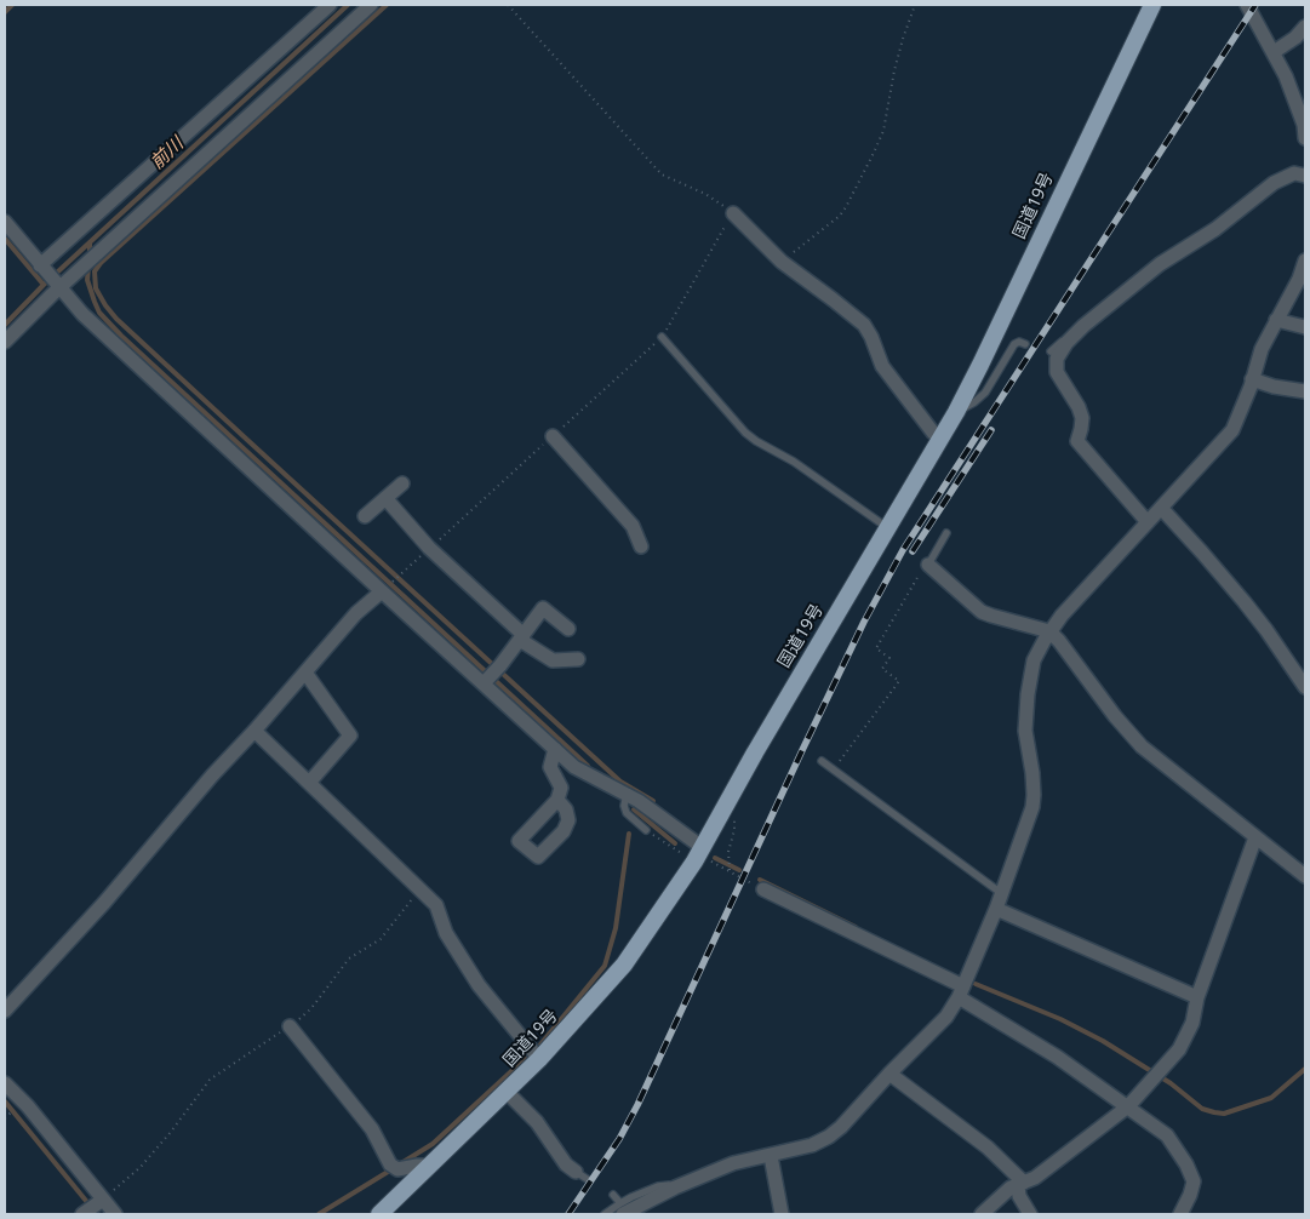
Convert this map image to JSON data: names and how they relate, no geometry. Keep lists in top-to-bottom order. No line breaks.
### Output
{"streets":{"highway":["国道19号"]},"water":["前川"]}
